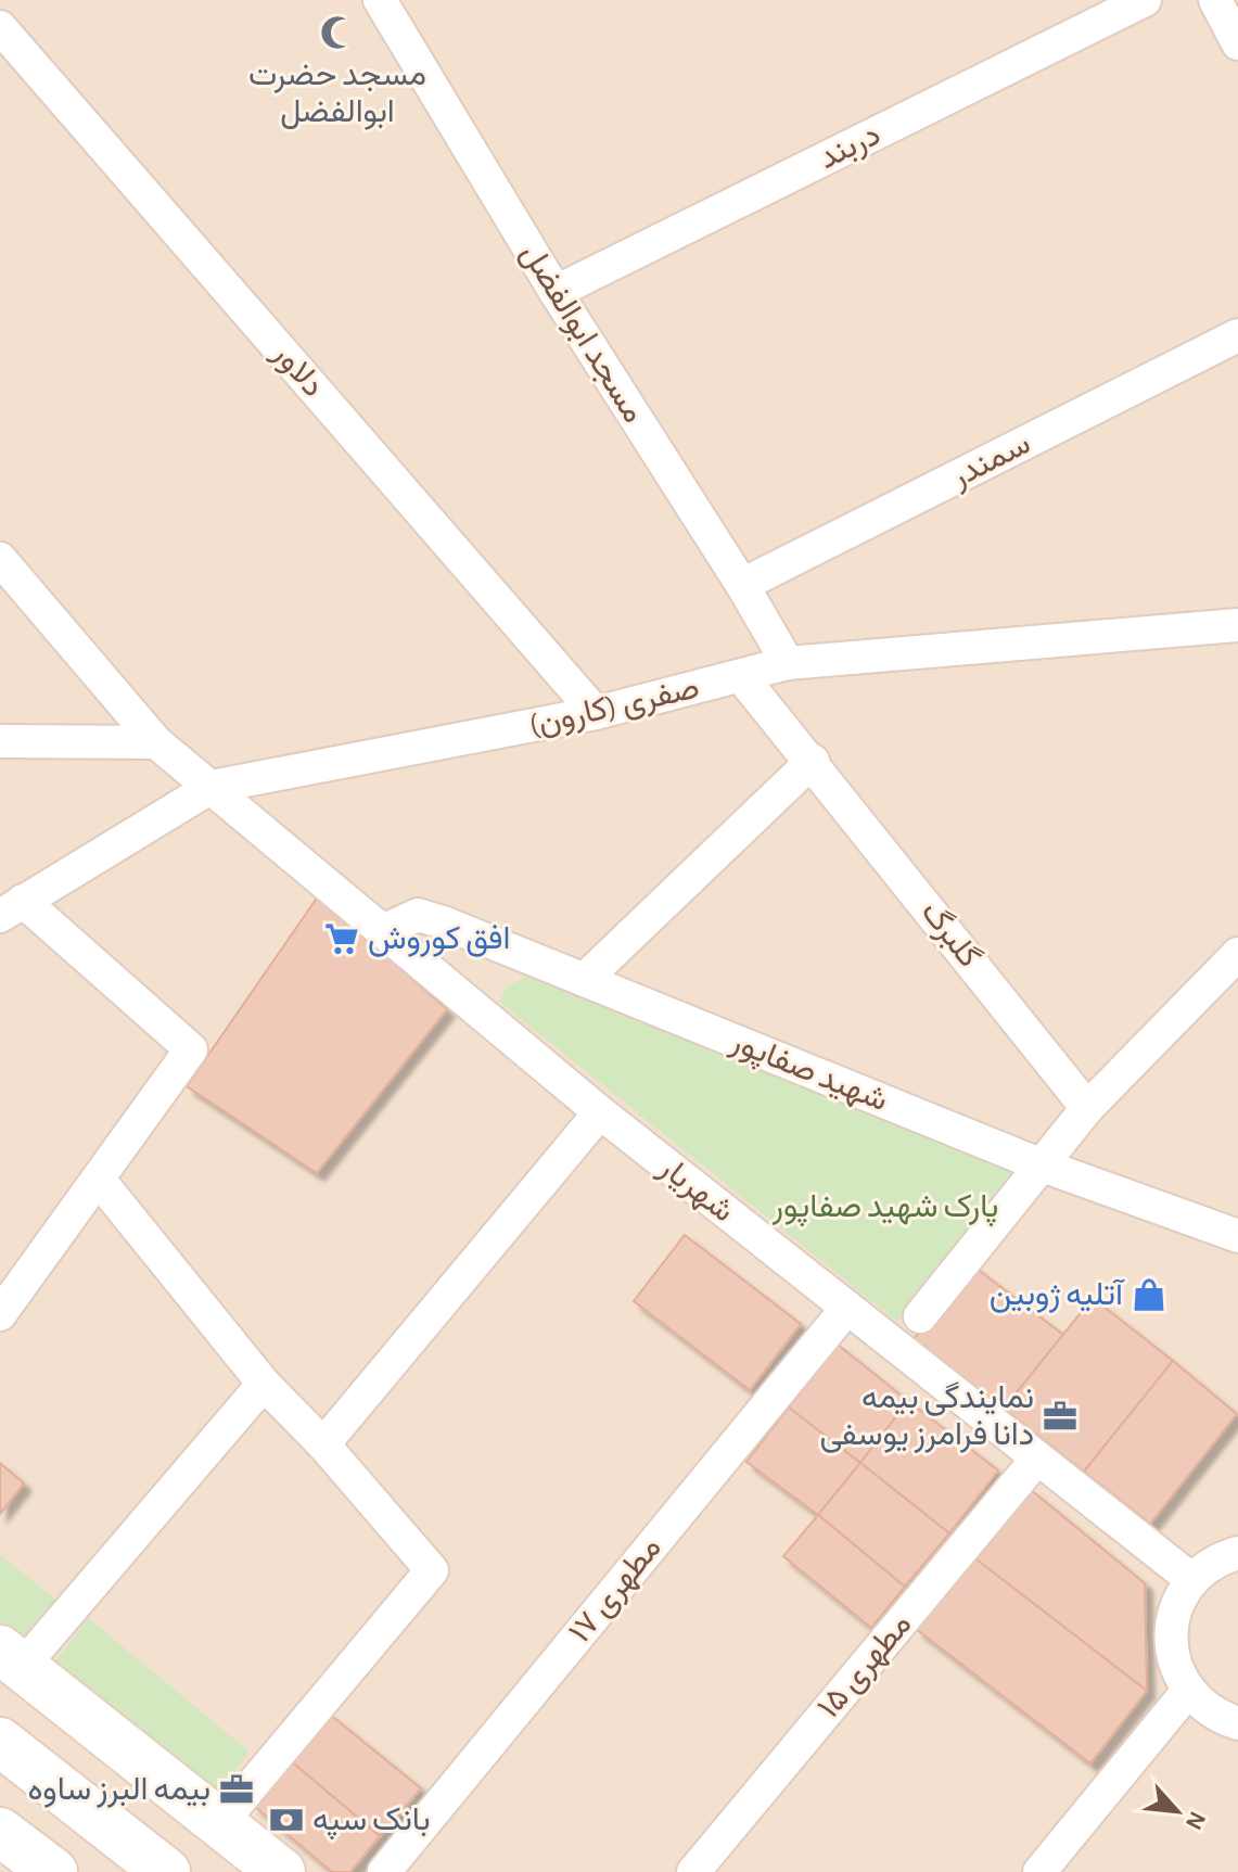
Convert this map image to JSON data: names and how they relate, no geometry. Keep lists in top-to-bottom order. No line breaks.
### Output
{"streets":{"street":["دربند","مسجد ابوالفضل","دلاور","سمندر","صفری (کارون)","گلبرگ","شهید صفاپور","شهریار","مطهری ۱۷","مطهری ۱۵"]},"crossings":[["دربند","مسجد ابوالفضل"],["مسجد ابوالفضل","سمندر"],["مسجد ابوالفضل","صفری (کارون)"],["دلاور","صفری (کارون)"],["صفری (کارون)","گلبرگ"],["صفری (کارون)","شهریار"],["شهید صفاپور","شهریار"],["شهریار","مطهری ۱۷"],["شهریار","مطهری ۱۵"]],"parks":["پارک شهید صفاپور"],"places":{"mosque":["مسجد حضرت ابوالفضل"],"supermarket":["افق کوروش"],"shop":["آتلیه ژوبین"],"office":["نمایندگی بیمه دانا فرامرز یوسفی","بیمه البرز ساوه"],"bank":["بانک سپه"]},"north":"bottom right"}
